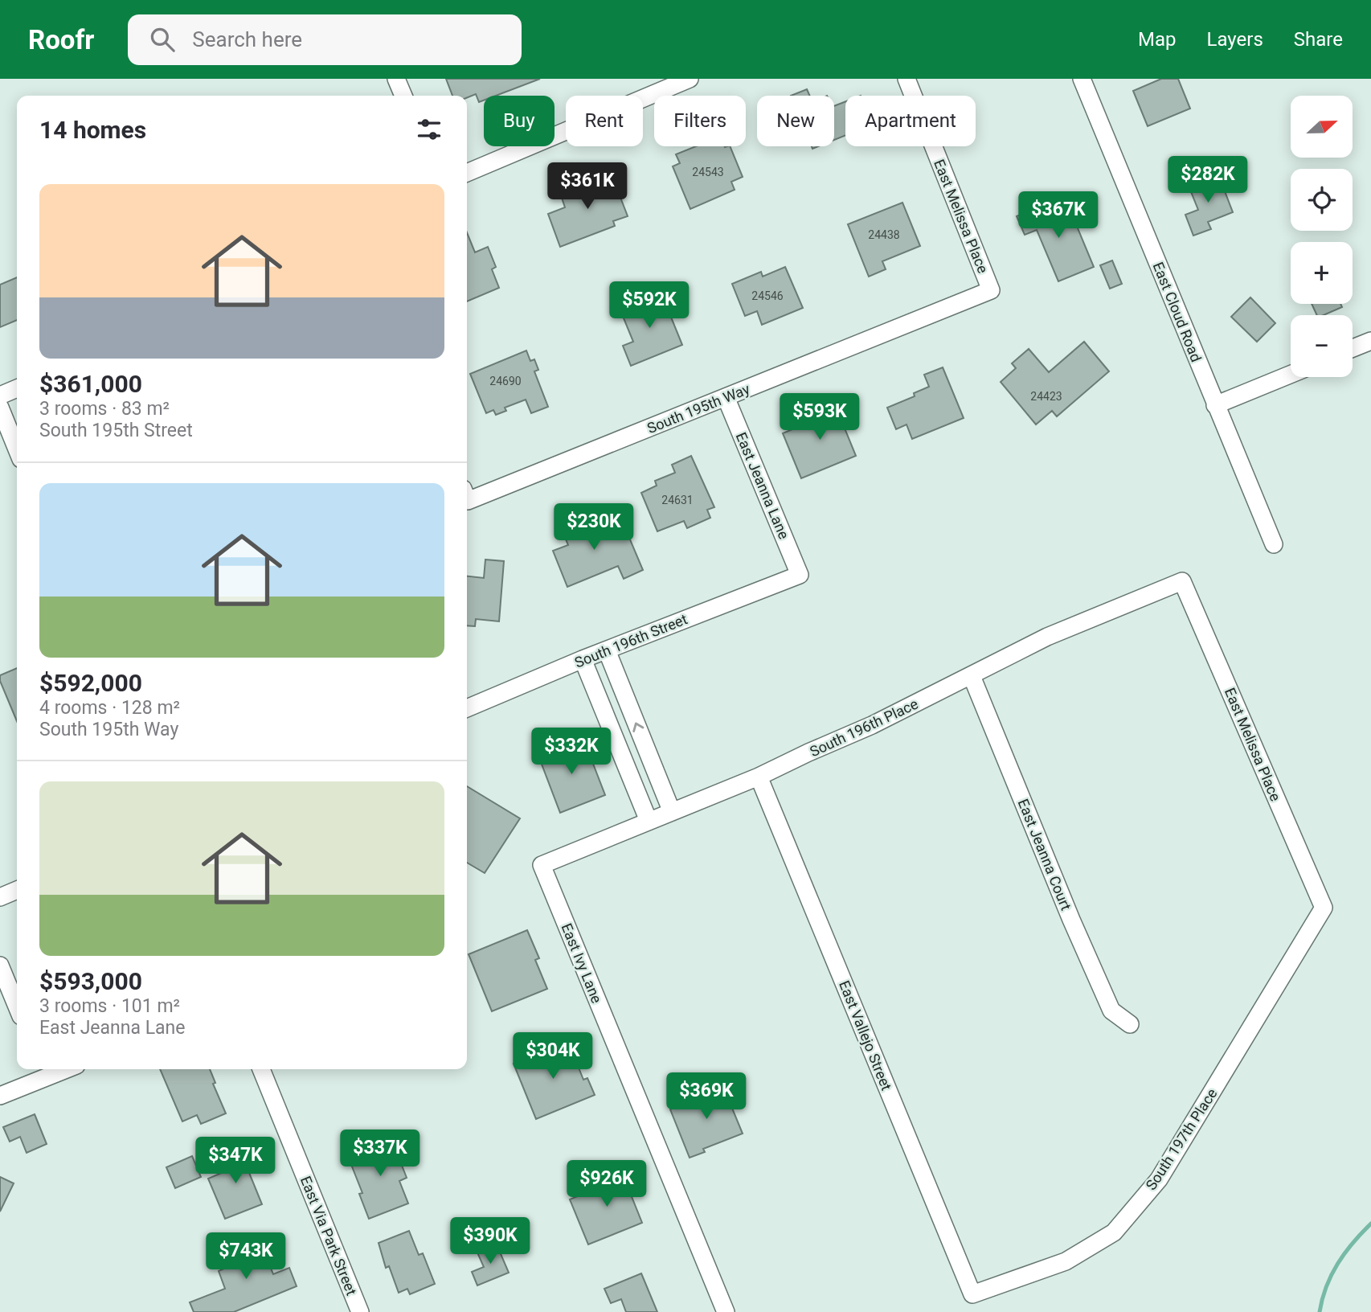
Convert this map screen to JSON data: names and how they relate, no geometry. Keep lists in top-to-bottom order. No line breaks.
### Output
{"streets":{"street":["East Melissa Place","East Cloud Road","South 195th Way","East Jeanna Lane","South 196th Street","South 196th Place","East Jeanna Court","East Ivy Lane","East Vallejo Street","South 197th Place","East Via Park Street"]},"crossings":[["East Melissa Place","South 195th Way"],["East Melissa Place","South 196th Place"],["East Melissa Place","South 197th Place"],["South 195th Way","East Jeanna Lane"],["East Jeanna Lane","South 196th Street"],["South 196th Place","East Jeanna Court"],["South 196th Place","East Ivy Lane"],["South 196th Place","East Vallejo Street"],["East Vallejo Street","South 197th Place"]],"house_numbers":["24543","24438","24546","24690","24423","24631"],"north":"right","page":{"header":"Roofr","search":"Search here","nav":["Map","Layers","Share"],"map_buttons":["+","−"],"chip":["Buy","Rent","Filters","New","Apartment"],"heading":"14 homes","price":["$282K","$361K","$367K","$592K","$593K","$230K","$332K","$304K","$369K","$337K","$347K","$926K","$390K","$743K"],"list":[{"name":"$361,000","note":"3 rooms · 83 m² · South 195th Street"},{"name":"$592,000","note":"4 rooms · 128 m² · South 195th Way"},{"name":"$593,000","note":"3 rooms · 101 m² · East Jeanna Lane"}]}}
